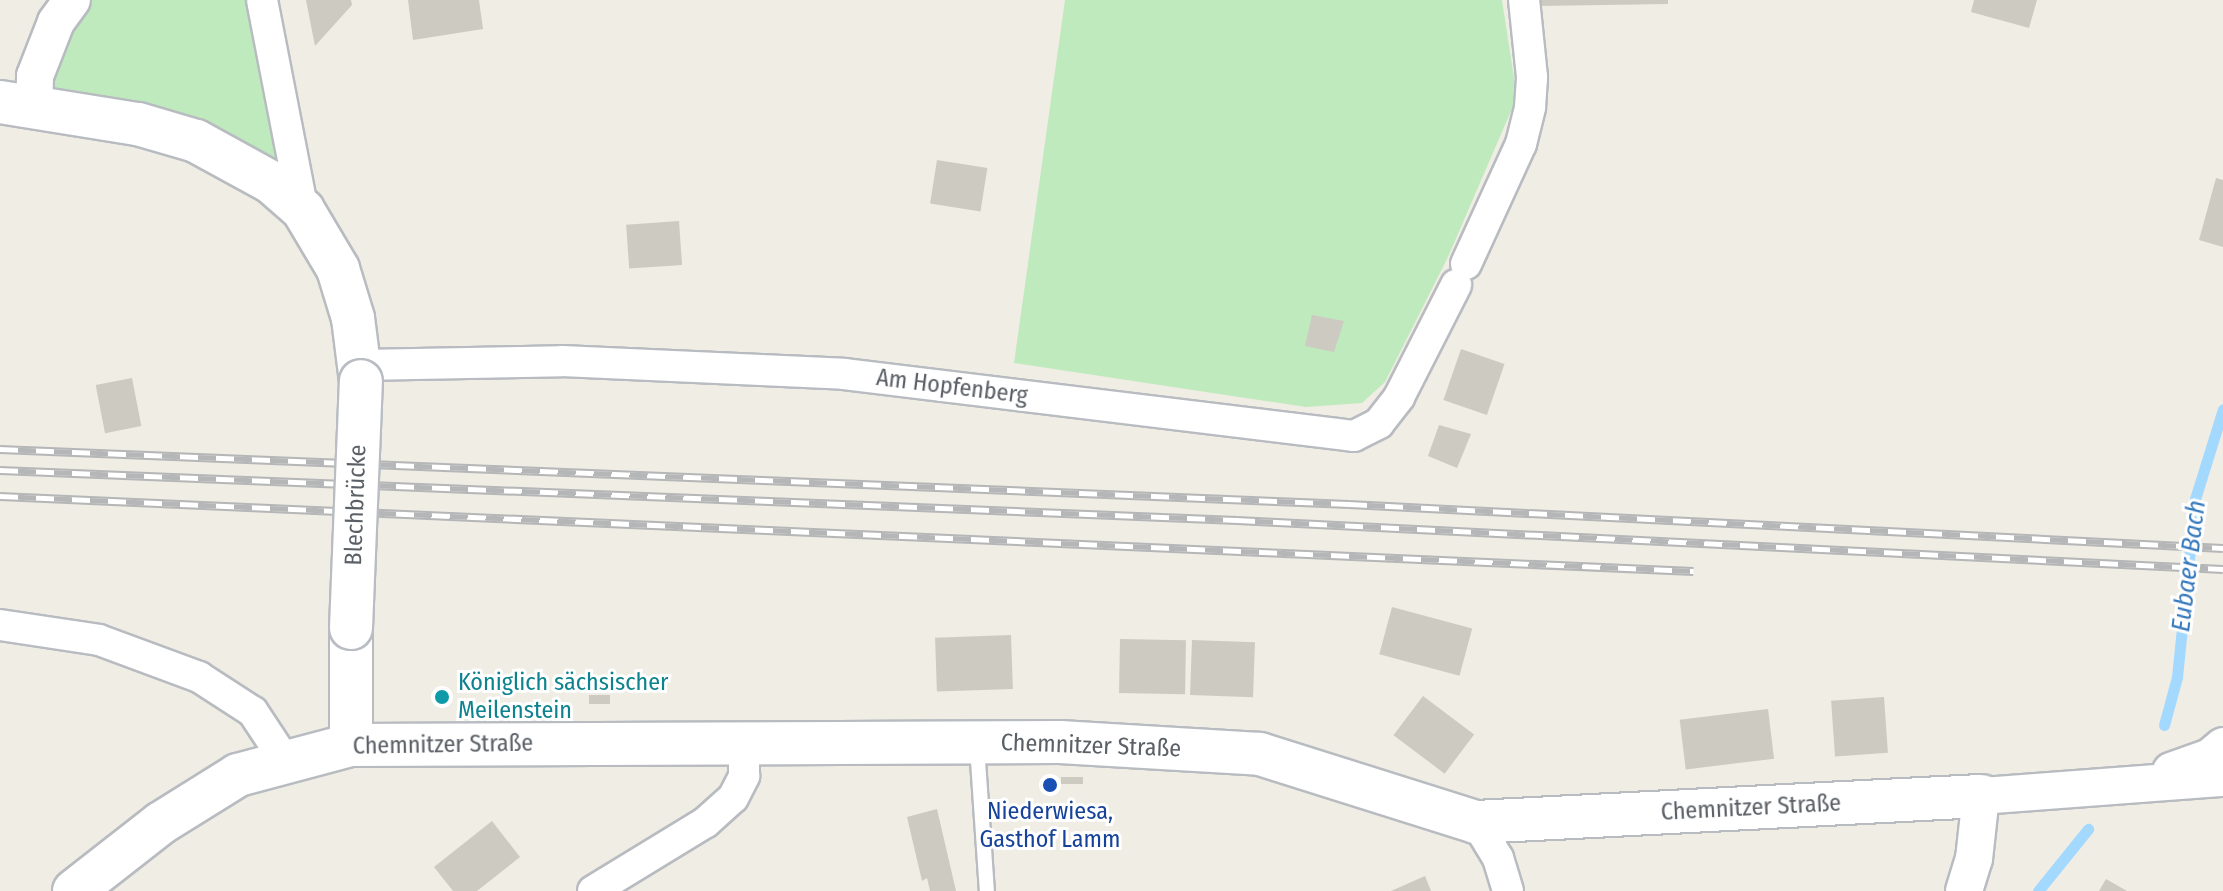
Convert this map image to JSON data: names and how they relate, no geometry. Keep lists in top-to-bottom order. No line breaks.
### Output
{"streets":{"main road":["Blechbrücke","Chemnitzer Straße"],"street":["Am Hopfenberg"]},"crossings":[["Am Hopfenberg","Blechbrücke"],["Blechbrücke","Chemnitzer Straße"]],"water":["Eubaer Bach"],"places":["Königlich sächsischer Meilenstein","Niederwiesa, Gasthof Lamm"]}
